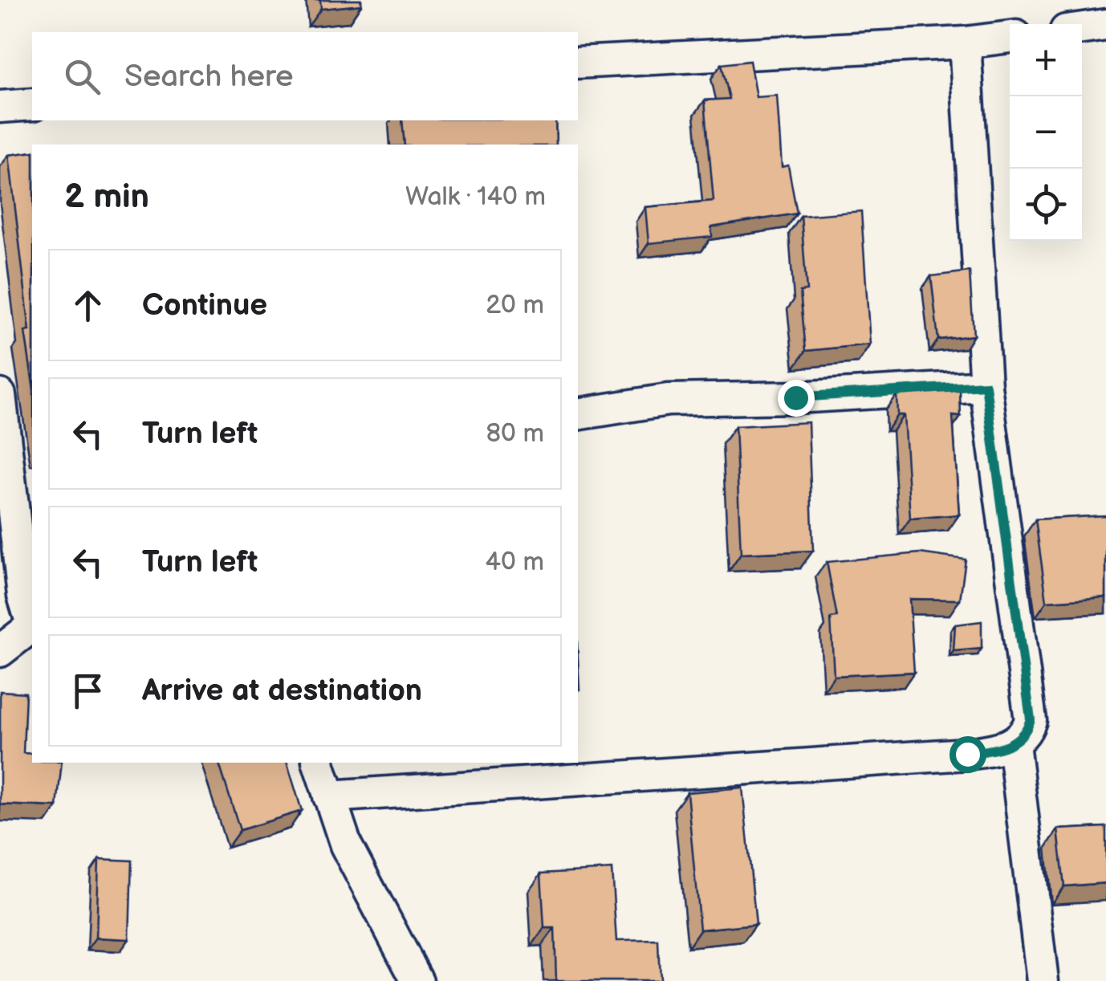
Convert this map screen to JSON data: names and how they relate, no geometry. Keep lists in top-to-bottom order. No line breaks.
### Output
{"page":{"map_buttons":["+","−"],"search":"Search here","heading":["2 min","Walk · 140 m"],"list":[["Continue","20 m"],["Turn left","80 m"],["Turn left","40 m"],"Arrive at destination"]}}
